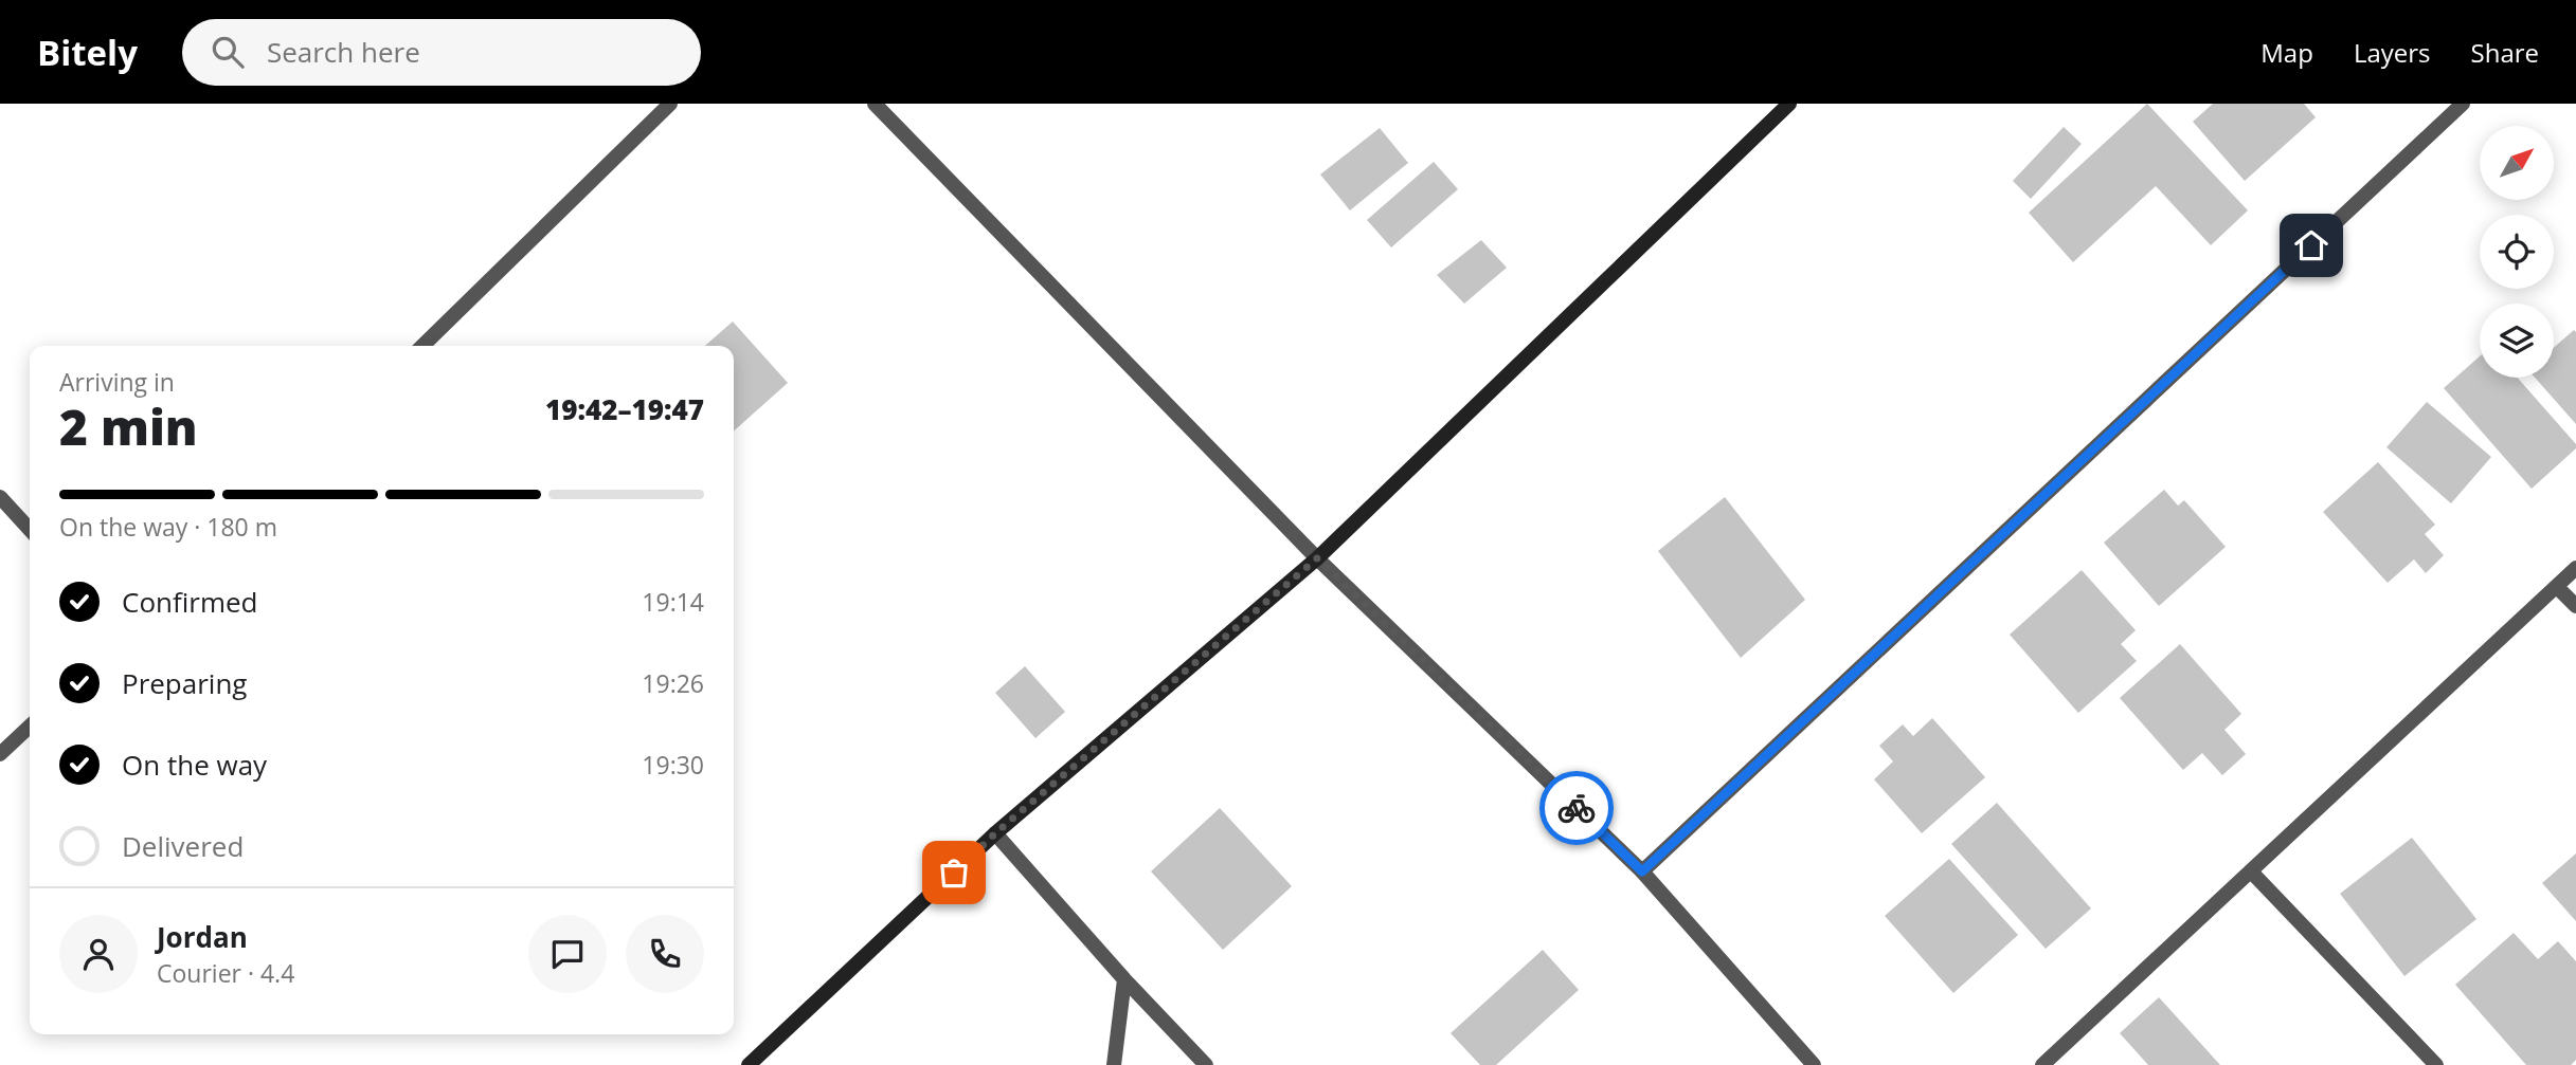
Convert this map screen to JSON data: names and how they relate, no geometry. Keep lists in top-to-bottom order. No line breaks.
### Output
{"north":"top right","page":{"header":"Bitely","search":"Search here","nav":["Map","Layers","Share"],"heading":["2 min","Arriving in","19:42–19:47"],"panel":["Jordan","Courier · 4.4"],"bar":"On the way · 180 m","list":[["Confirmed","19:14"],["Preparing","19:26"],["On the way","19:30"],"Delivered"]}}
